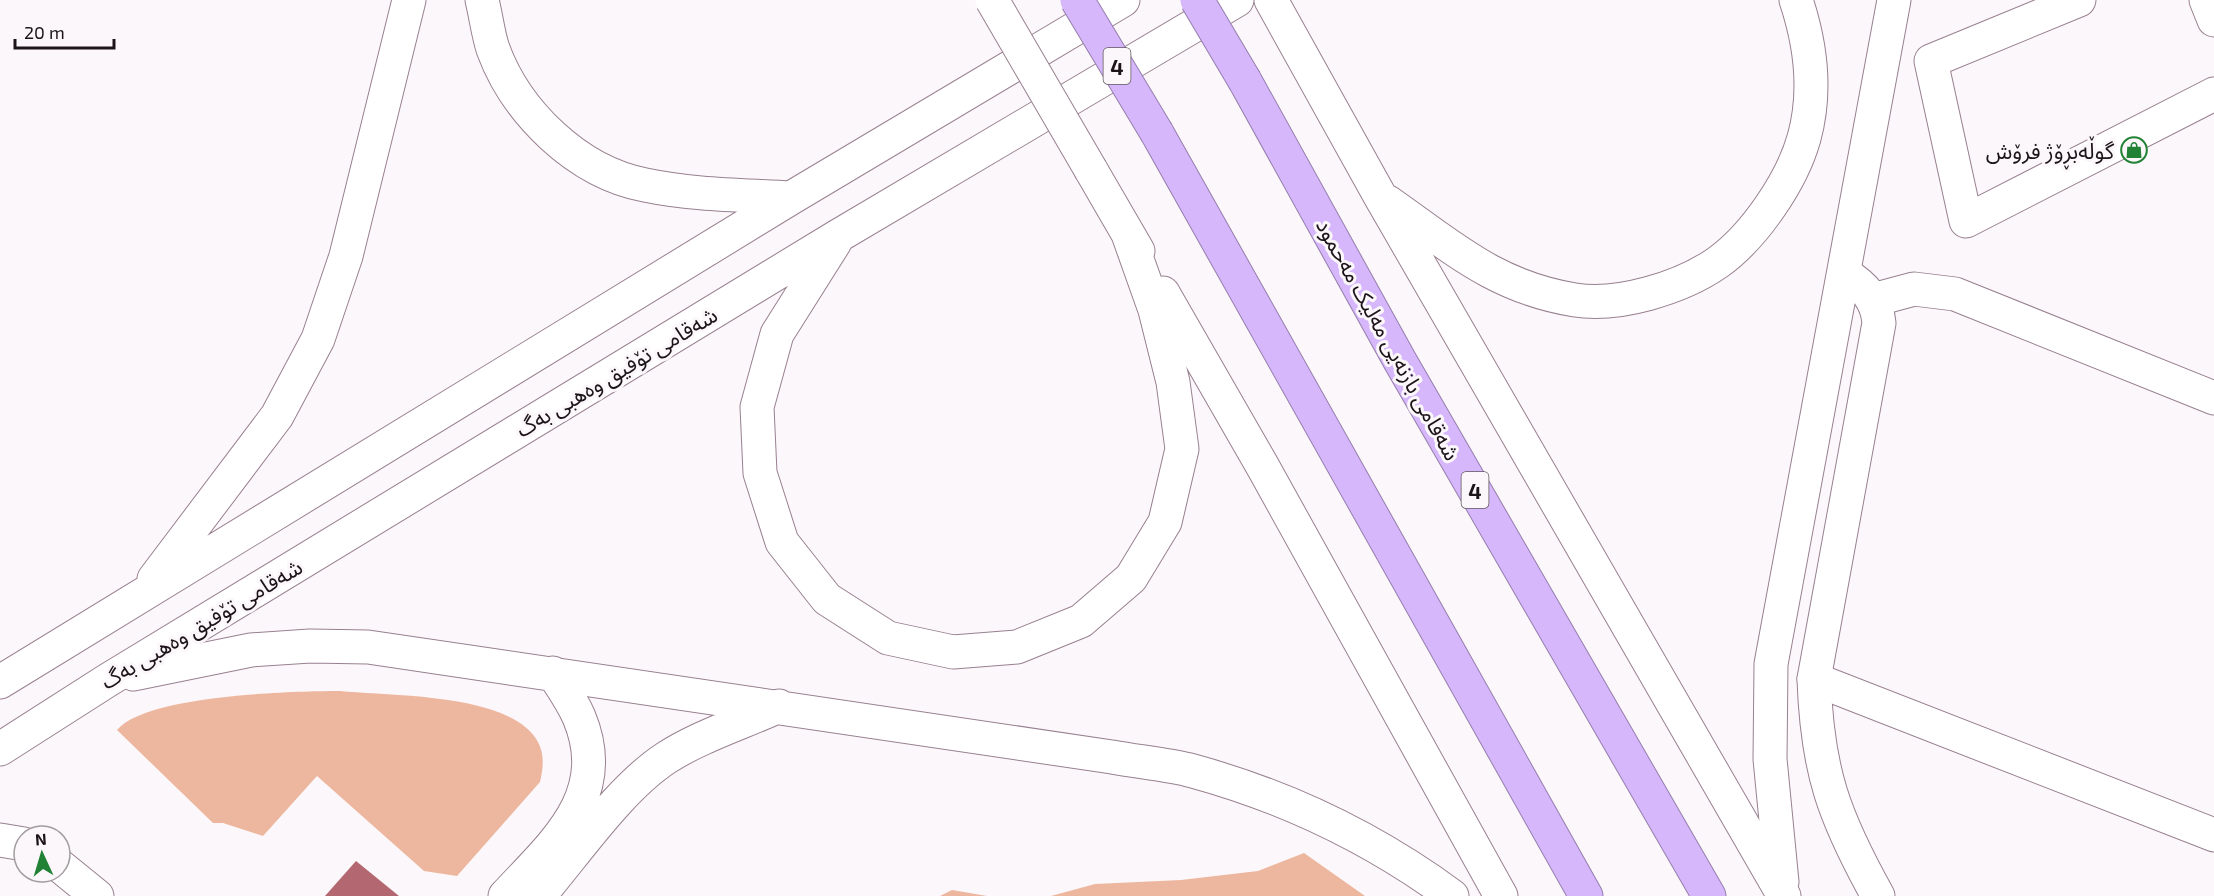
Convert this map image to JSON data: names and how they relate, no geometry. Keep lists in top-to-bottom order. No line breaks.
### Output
{"streets":{"highway":["4","شەقامی بازنەیی مەلیک مەحمود"],"main road":["شەقامی تۆفیق وەهبی بەگ"]},"places":{"shop":["گوڵەبڕۆژ فرۆش"]},"scale_bar":"20 m","north":"top"}
